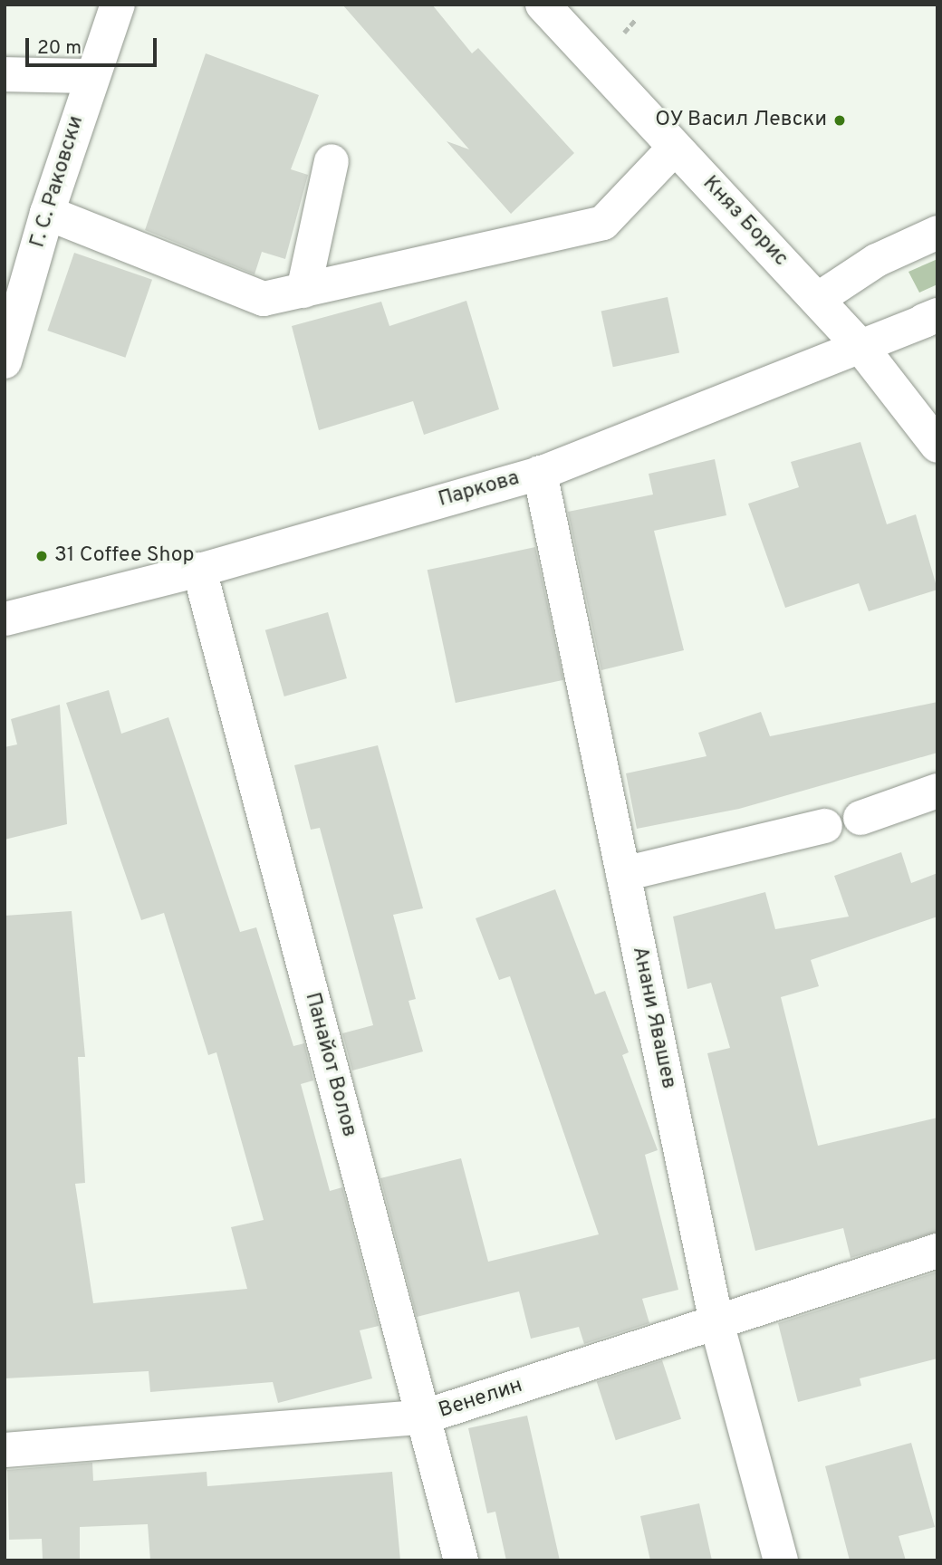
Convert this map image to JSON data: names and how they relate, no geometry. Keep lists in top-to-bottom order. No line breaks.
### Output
{"streets":{"street":["Г. С. Раковски","Княз Борис","Паркова","Анани Явашев","Панайот Волов","Венелин"]},"crossings":[["Княз Борис","Паркова"],["Паркова","Анани Явашев"],["Паркова","Панайот Волов"],["Анани Явашев","Венелин"],["Панайот Волов","Венелин"]],"places":["ОУ Васил Левски","31 Coffee Shop"],"scale_bar":"20 m"}
